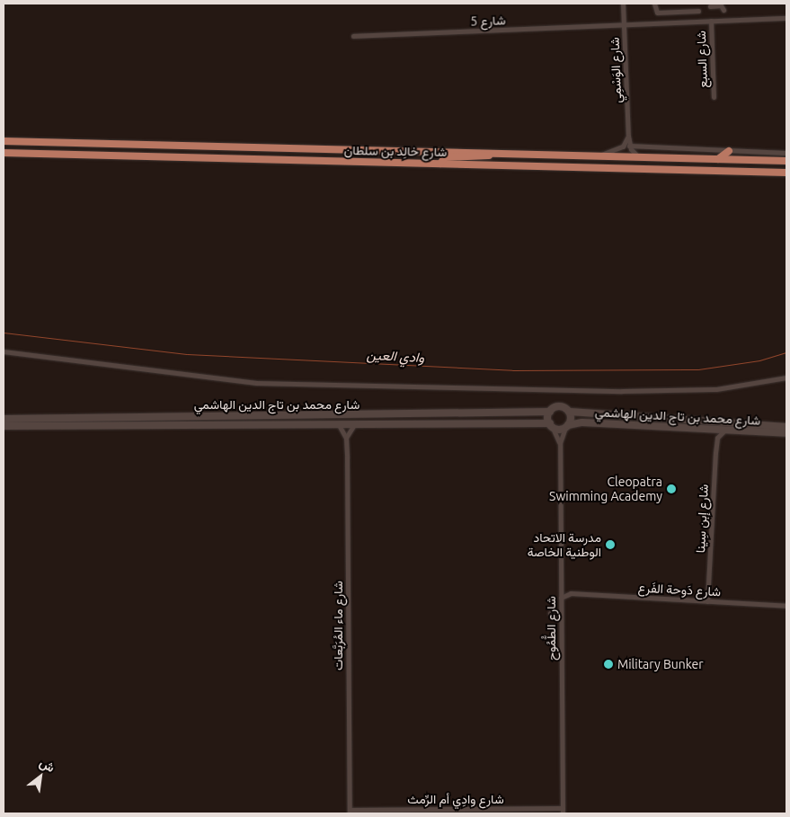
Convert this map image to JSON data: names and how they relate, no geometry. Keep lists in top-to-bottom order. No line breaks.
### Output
{"streets":{"main road":["شارع خالِد بن سلطان"],"street":["شارع 5","شارع السبع","شارع الوَسْمِي","شارع محمد بن تاج الدين الهاشمي","شارع إبن سِينا","شارع دَوحة الفَرع","شارع ماء المُرَبَّعات","شارع الطُّمُوح","شارع وادِي أم الرِّمث"]},"crossings":[["شارع 5","شارع السبع"],["شارع 5","شارع الوَسْمِي"],["شارع محمد بن تاج الدين الهاشمي","شارع ماء المُرَبَّعات"],["شارع محمد بن تاج الدين الهاشمي","شارع الطُّمُوح"],["شارع إبن سِينا","شارع دَوحة الفَرع"],["شارع ماء المُرَبَّعات","شارع وادِي أم الرِّمث"],["شارع الطُّمُوح","شارع وادِي أم الرِّمث"]],"water":["وادي العين"],"places":["Cleopatra Swimming Academy","مدرسة الاتحاد الوطنية الخاصة","Military Bunker"],"north":"top right"}
